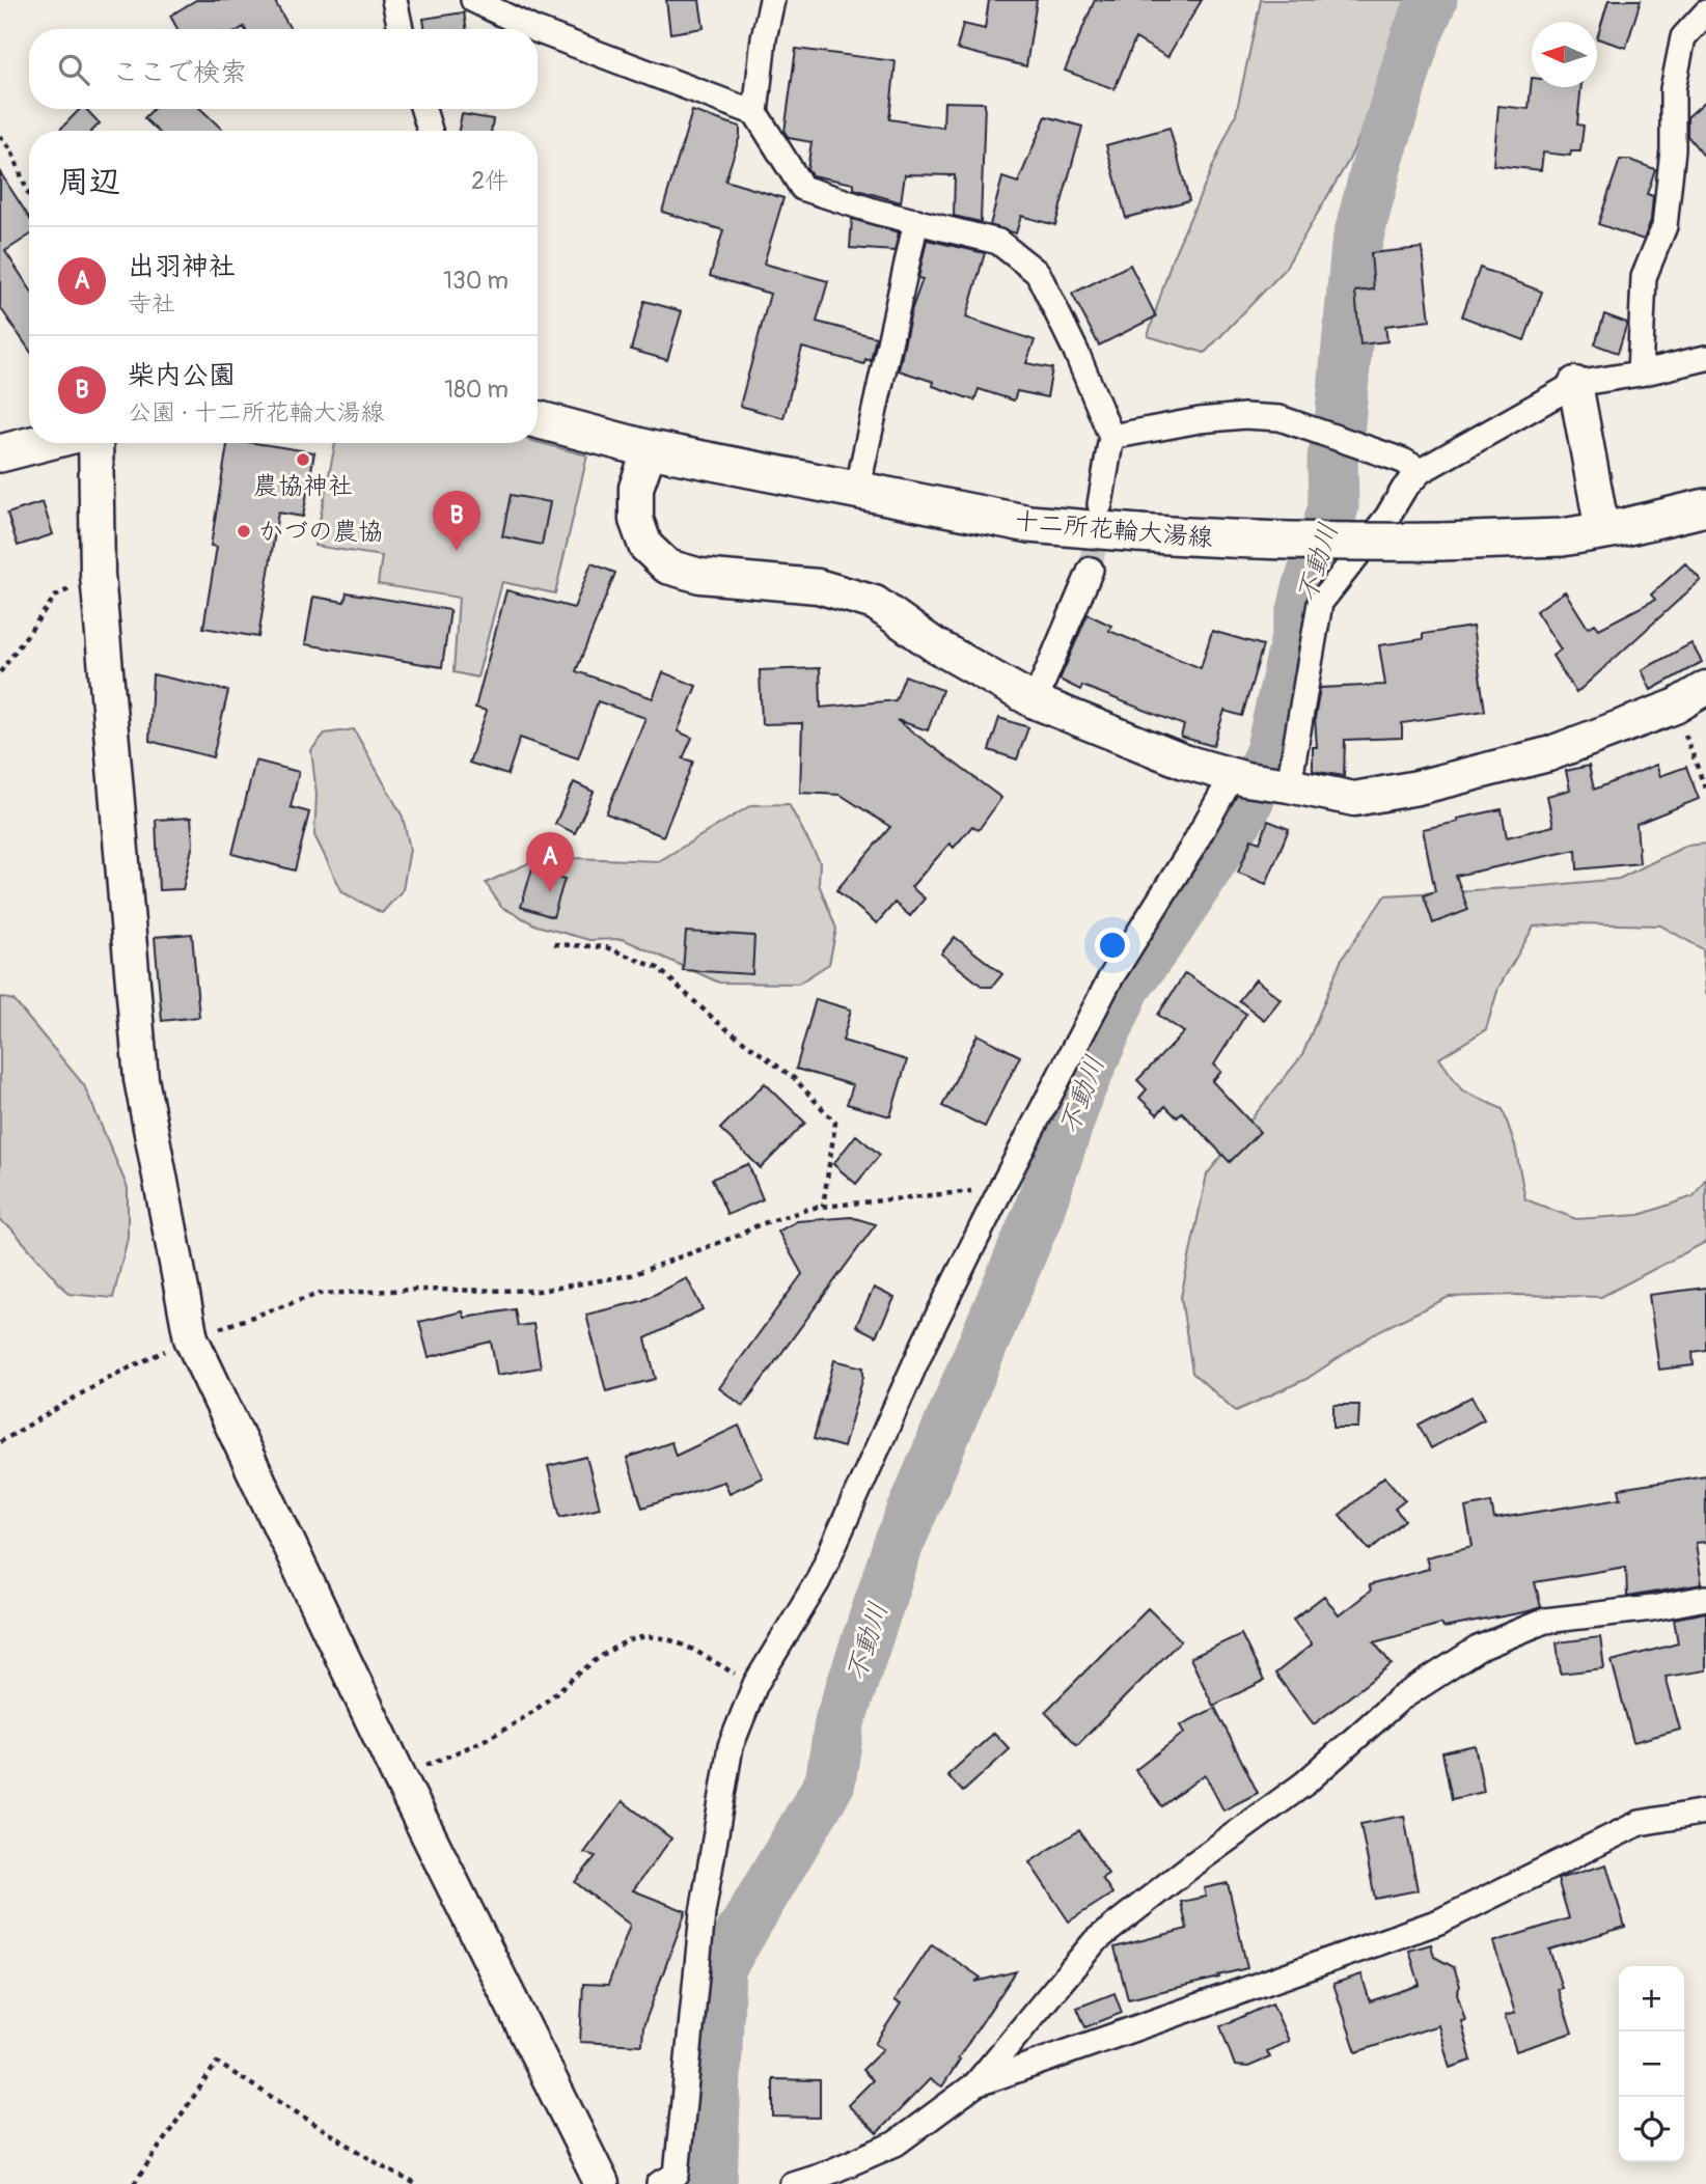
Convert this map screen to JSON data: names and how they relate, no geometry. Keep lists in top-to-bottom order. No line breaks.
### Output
{"streets":{"main road":["十二所花輪大湯線"]},"water":["不動川"],"places":["農協神社","かづの農協"],"north":"left","page":{"search":"ここで検索","heading":["周辺","2件"],"list":[{"mark":"A","name":"出羽神社","note":"寺社","value":"130 m"},{"mark":"B","name":"柴内公園","note":"公園 · 十二所花輪大湯線","value":"180 m"}],"pins":["B","A"],"map_buttons":["+","−"]}}
